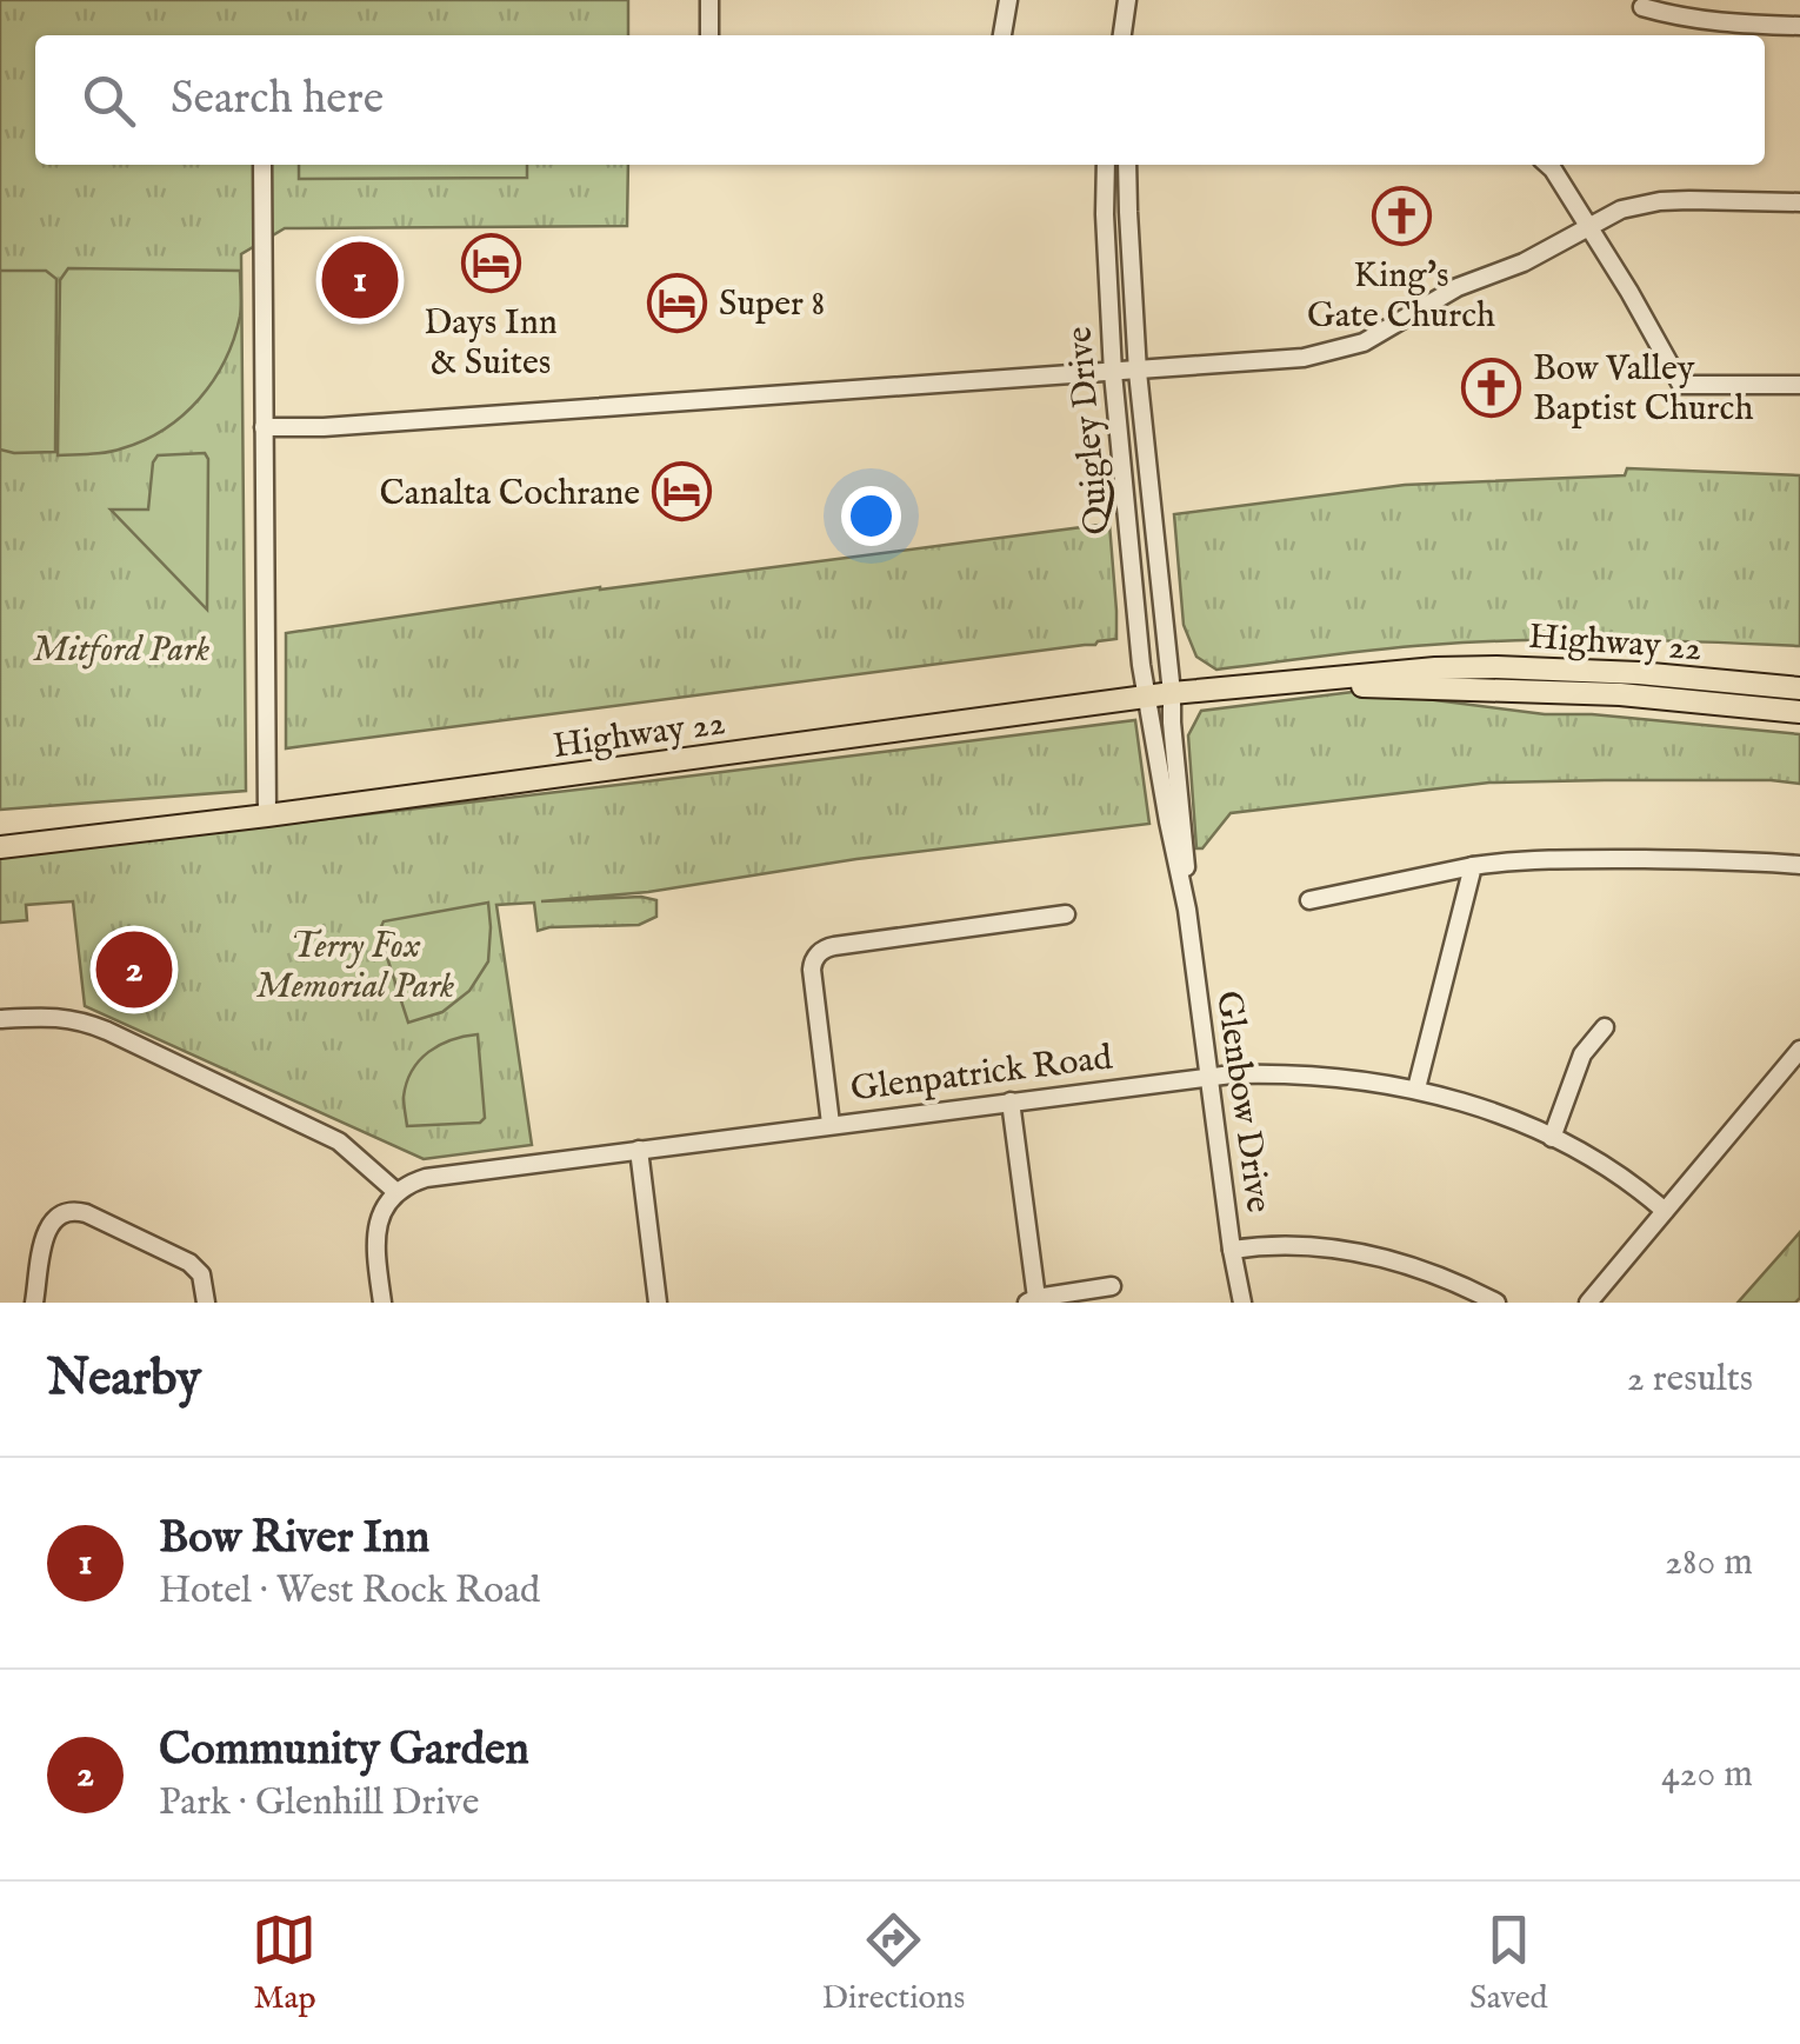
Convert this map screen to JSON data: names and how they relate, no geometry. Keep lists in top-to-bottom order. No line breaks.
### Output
{"streets":{"main road":["Highway 22"],"street":["Quigley Drive","Glenpatrick Road","Glenbow Drive"]},"crossings":[["Quigley Drive","Highway 22"],["Quigley Drive","Glenbow Drive"],["Highway 22","Glenbow Drive"],["Glenpatrick Road","Glenbow Drive"]],"parks":["Mitford Park","Terry Fox Memorial Park"],"places":{"church":["King's Gate Church","Bow Valley Baptist Church"],"hotel":["Days Inn & Suites","Super 8","Canalta Cochrane"]},"page":{"search":"Search here","pins":["1","2"],"heading":["Nearby","2 results"],"list":[{"mark":"1","name":"Bow River Inn","note":"Hotel · West Rock Road","value":"280 m"},{"mark":"2","name":"Community Garden","note":"Park · Glenhill Drive","value":"420 m"}],"nav":["Map","Directions","Saved"]}}
